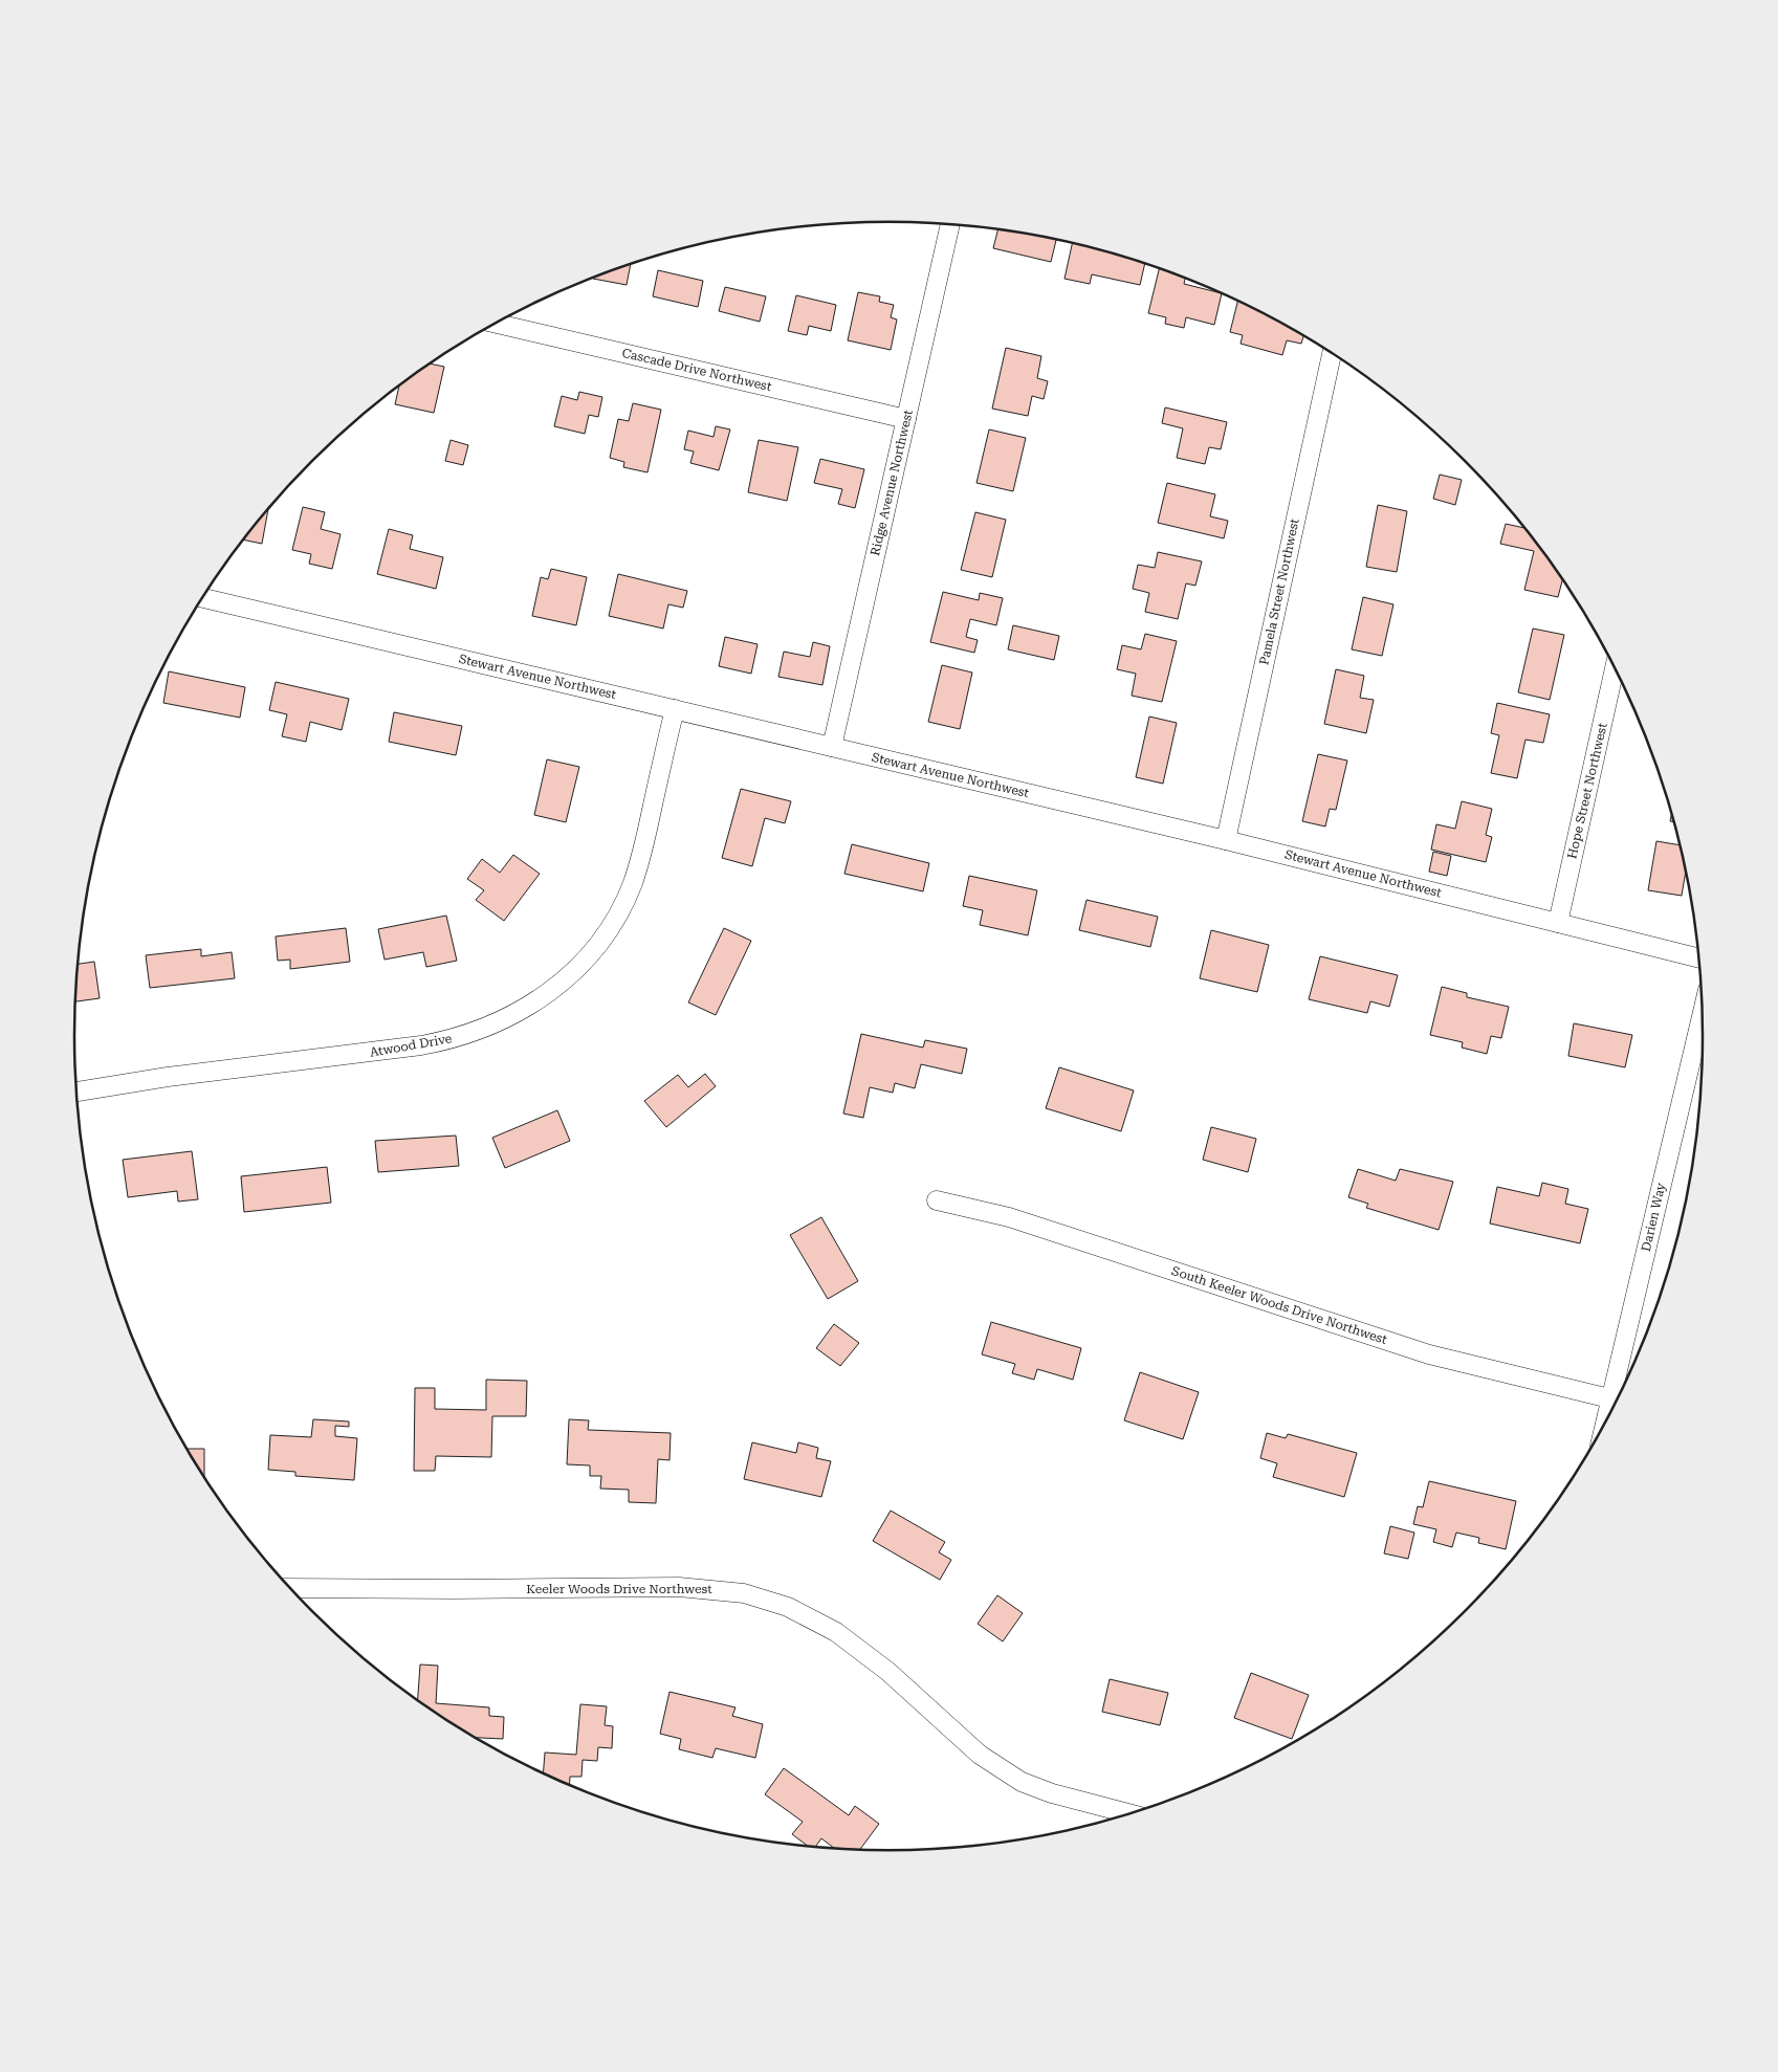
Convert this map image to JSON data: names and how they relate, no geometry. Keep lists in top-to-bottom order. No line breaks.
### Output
{"streets":{"street":["Cascade Drive Northwest","Ridge Avenue Northwest","Pamela Street Northwest","Stewart Avenue Northwest","Hope Street Northwest","Atwood Drive","Darien Way","South Keeler Woods Drive Northwest","Keeler Woods Drive Northwest"]},"crossings":[["Cascade Drive Northwest","Ridge Avenue Northwest"],["Ridge Avenue Northwest","Stewart Avenue Northwest"],["Pamela Street Northwest","Stewart Avenue Northwest"],["Stewart Avenue Northwest","Hope Street Northwest"],["Stewart Avenue Northwest","Atwood Drive"],["Darien Way","South Keeler Woods Drive Northwest"]]}
